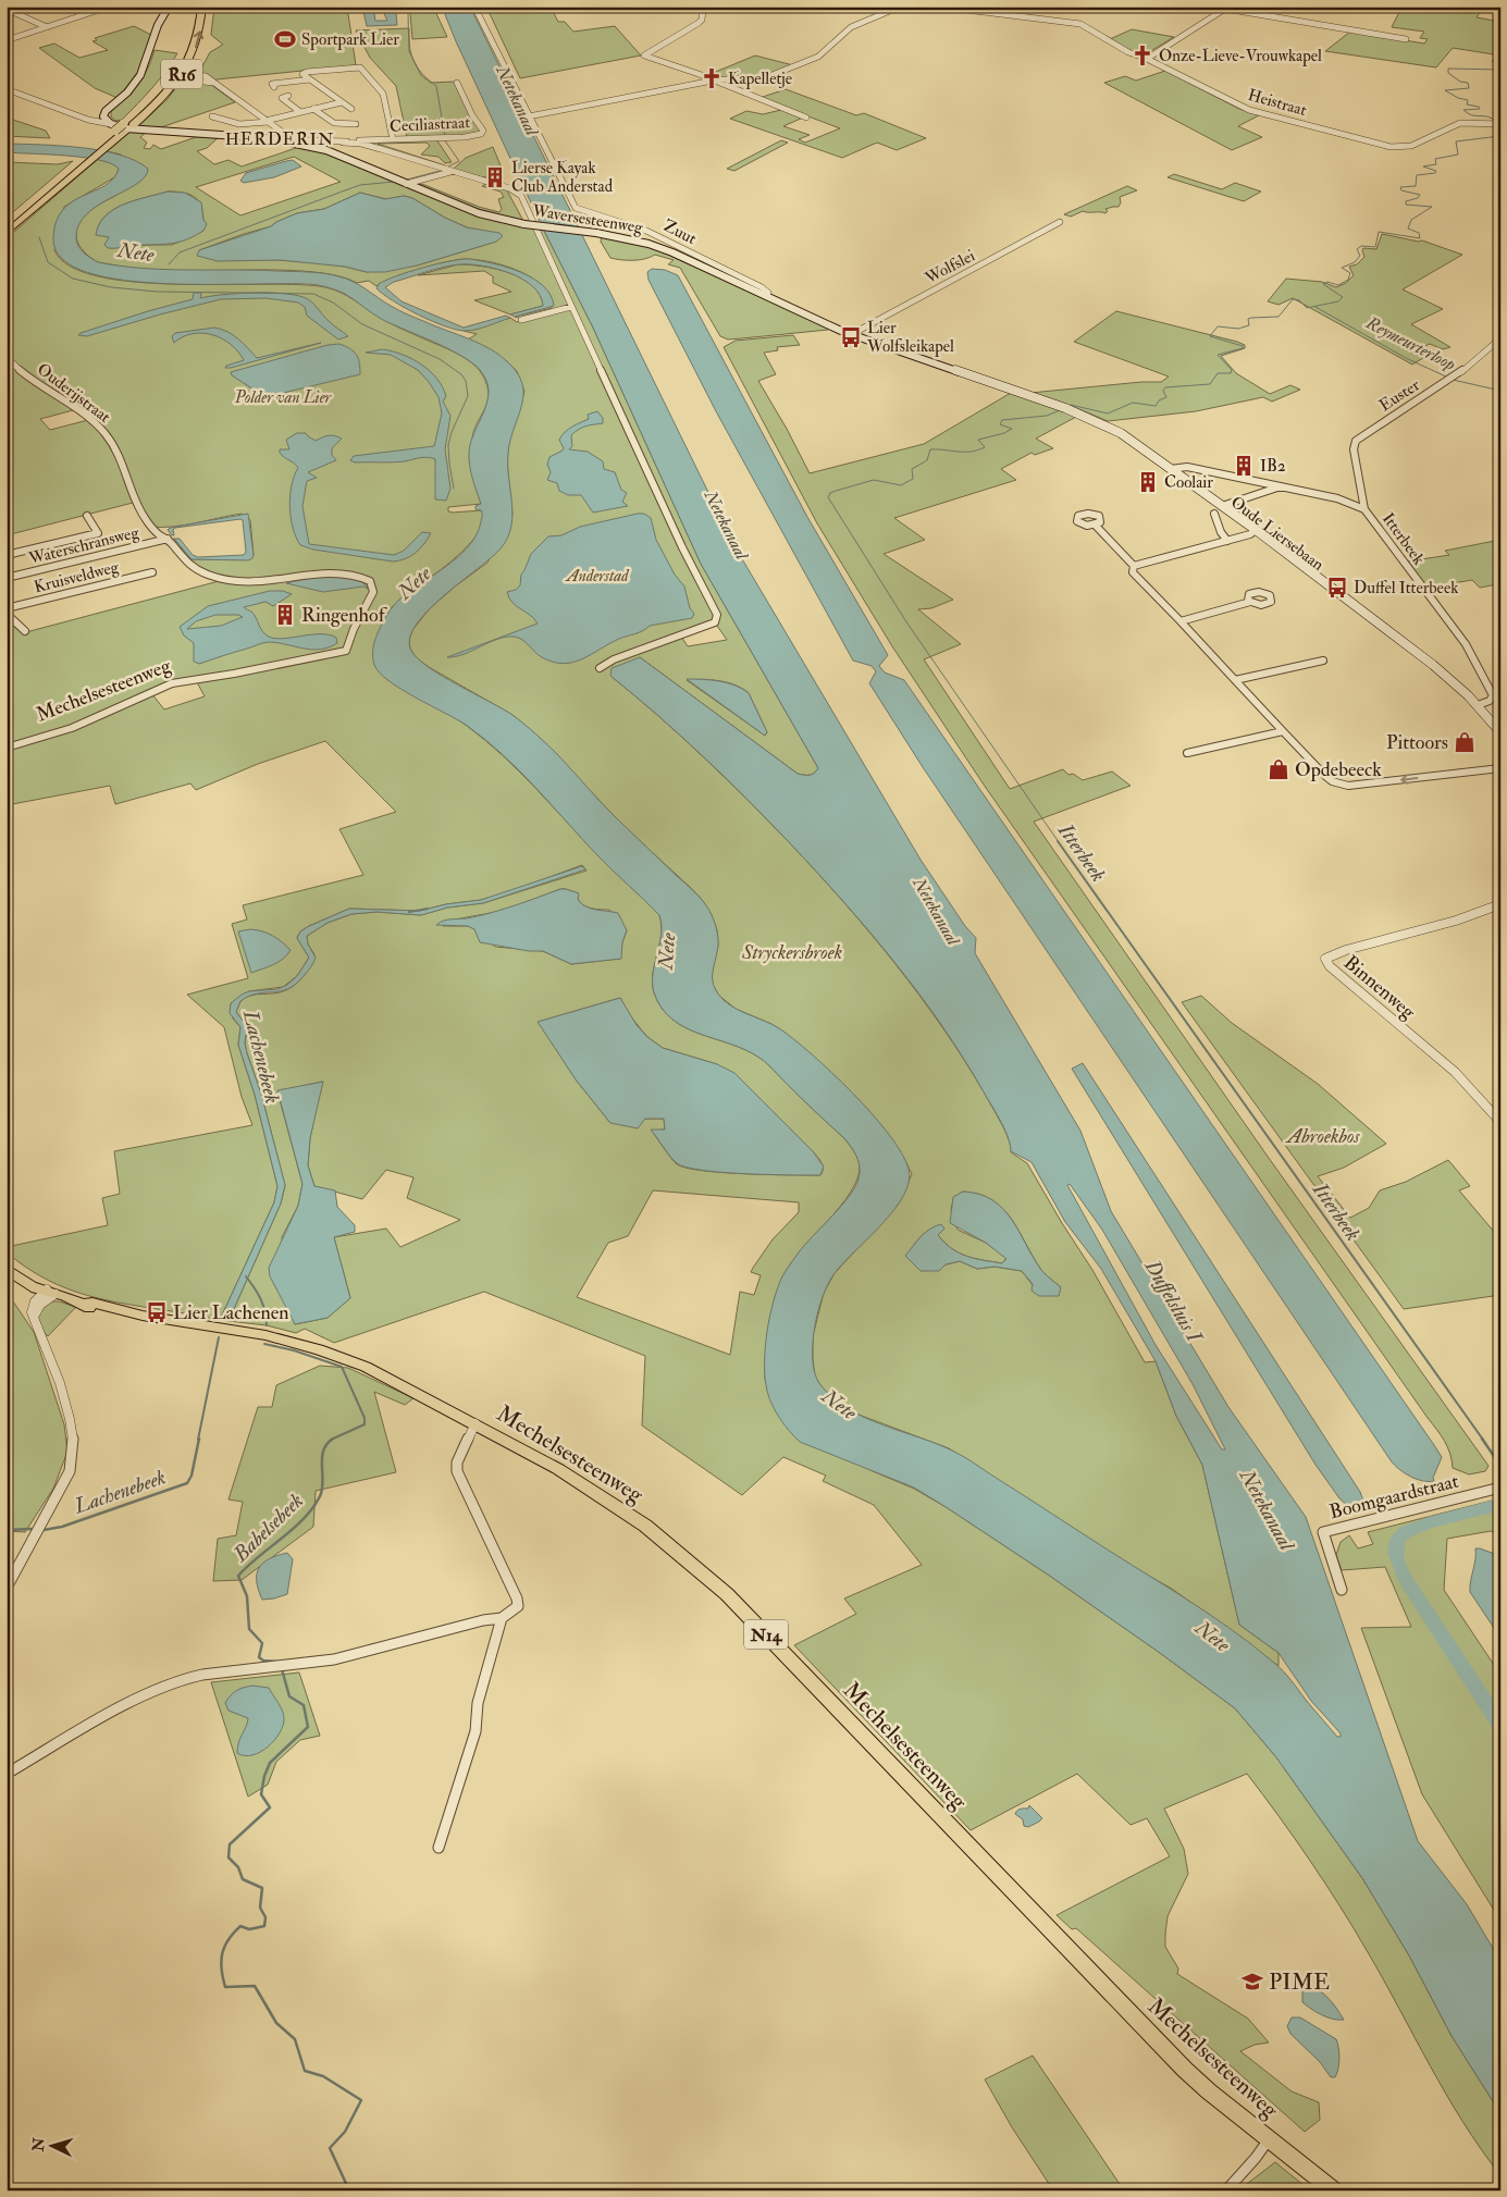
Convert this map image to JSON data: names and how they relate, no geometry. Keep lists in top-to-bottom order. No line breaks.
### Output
{"streets":{"highway":["R16"],"main road":["Waversesteenweg","Oude Liersebaan","Mechelsesteenweg","N14"],"street":["Heistraat","Ceciliastraat","Zuut","Wolfslei","Ouderijstraat","Euster","Itterbeek","Waterschransweg","Kruisveldweg","Binnenweg","Boomgaardstraat"]},"crossings":[["R16","Waversesteenweg"],["Ceciliastraat","Waversesteenweg"],["Waversesteenweg","Zuut"],["Waversesteenweg","Wolfslei"],["Waversesteenweg","Oude Liersebaan"],["Ouderijstraat","Waterschransweg"],["Ouderijstraat","Mechelsesteenweg"],["Euster","Itterbeek"],["Oude Liersebaan","Itterbeek"]],"districts":["HERDERIN"],"water":["Netekanaal","Nete","Reymeurterloop","Itterbeek","Lachenebeek","Duffelsluis I","Babelsebeek"],"parks":["Polder van Lier","Anderstad","Stryckersbroek","Abroekbos"],"places":{"sports":["Sportpark Lier"],"church":["Onze-Lieve-Vrouwkapel","Kapelletje"],"building":["Lierse Kayak Club Anderstad","IB2","Coolair","Ringenhof"],"bus stop":["Lier Wolfsleikapel","Duffel Itterbeek","Lier Lachenen"],"shop":["Pittoors","Opdebeeck"],"school or university":["PIME"]},"north":"left"}
